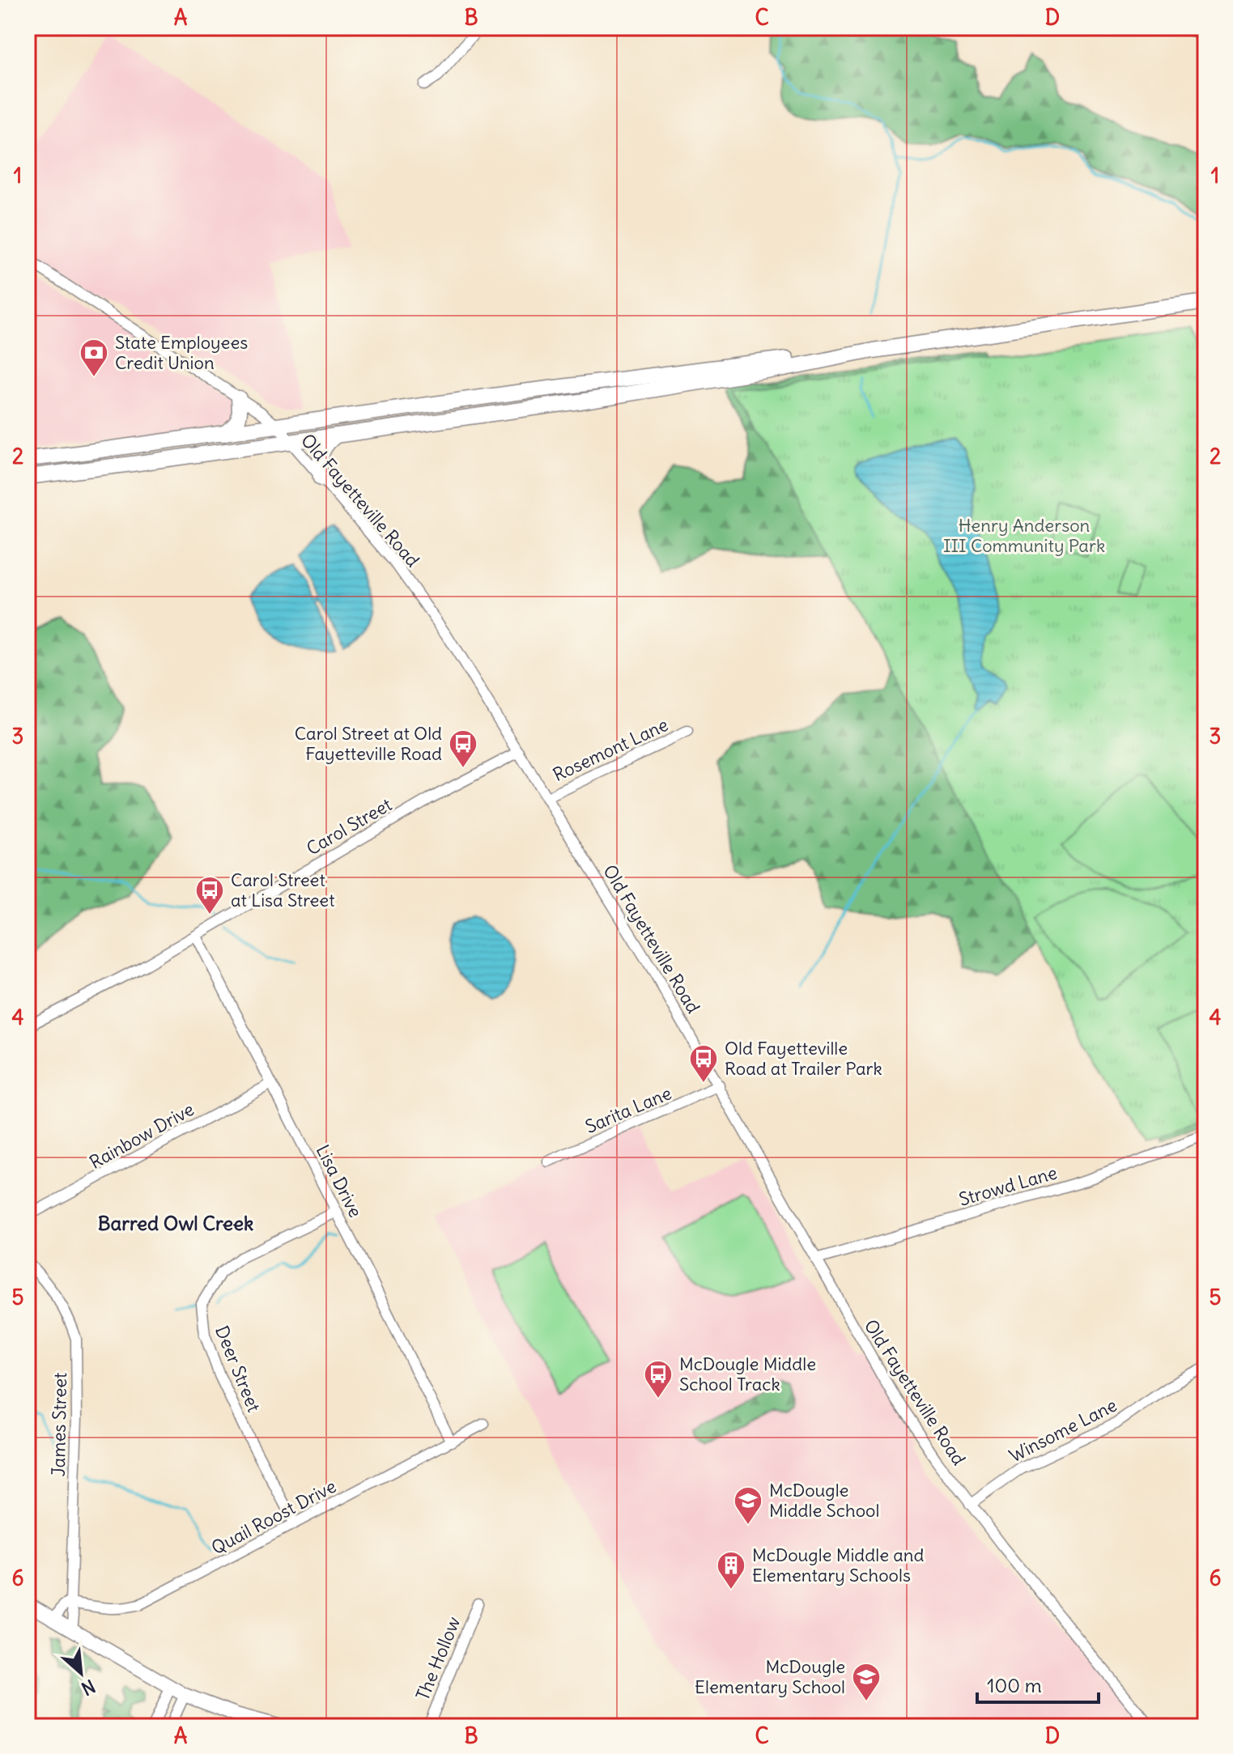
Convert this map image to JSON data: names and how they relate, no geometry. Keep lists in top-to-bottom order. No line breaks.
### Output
{"streets":{"street":["Old Fayetteville Road","Rosemont Lane","Carol Street","Sarita Lane","Rainbow Drive","Lisa Drive","Strowd Lane","Deer Street","James Street","Winsome Lane","Quail Roost Drive","The Hollow"]},"crossings":[["Old Fayetteville Road","Rosemont Lane"],["Old Fayetteville Road","Carol Street"],["Old Fayetteville Road","Sarita Lane"],["Old Fayetteville Road","Strowd Lane"],["Old Fayetteville Road","Winsome Lane"],["Carol Street","Lisa Drive"],["Rainbow Drive","Lisa Drive"],["Lisa Drive","Deer Street"],["Lisa Drive","Quail Roost Drive"],["Deer Street","Quail Roost Drive"],["James Street","Quail Roost Drive"]],"districts":["Barred Owl Creek"],"parks":["Henry Anderson III Community Park"],"places":{"bank":["State Employees Credit Union"],"bus stop":["Carol Street at Old Fayetteville Road","Carol Street at Lisa Street","Old Fayetteville Road at Trailer Park","McDougle Middle School Track"],"school or university":["McDougle Middle School","McDougle Elementary School"],"building":["McDougle Middle and Elementary Schools"]},"scale_bar":"100 m","north":"bottom right","grid":{"columns":["A","B","C","D"],"rows":["1","2","3","4","5","6"]}}
